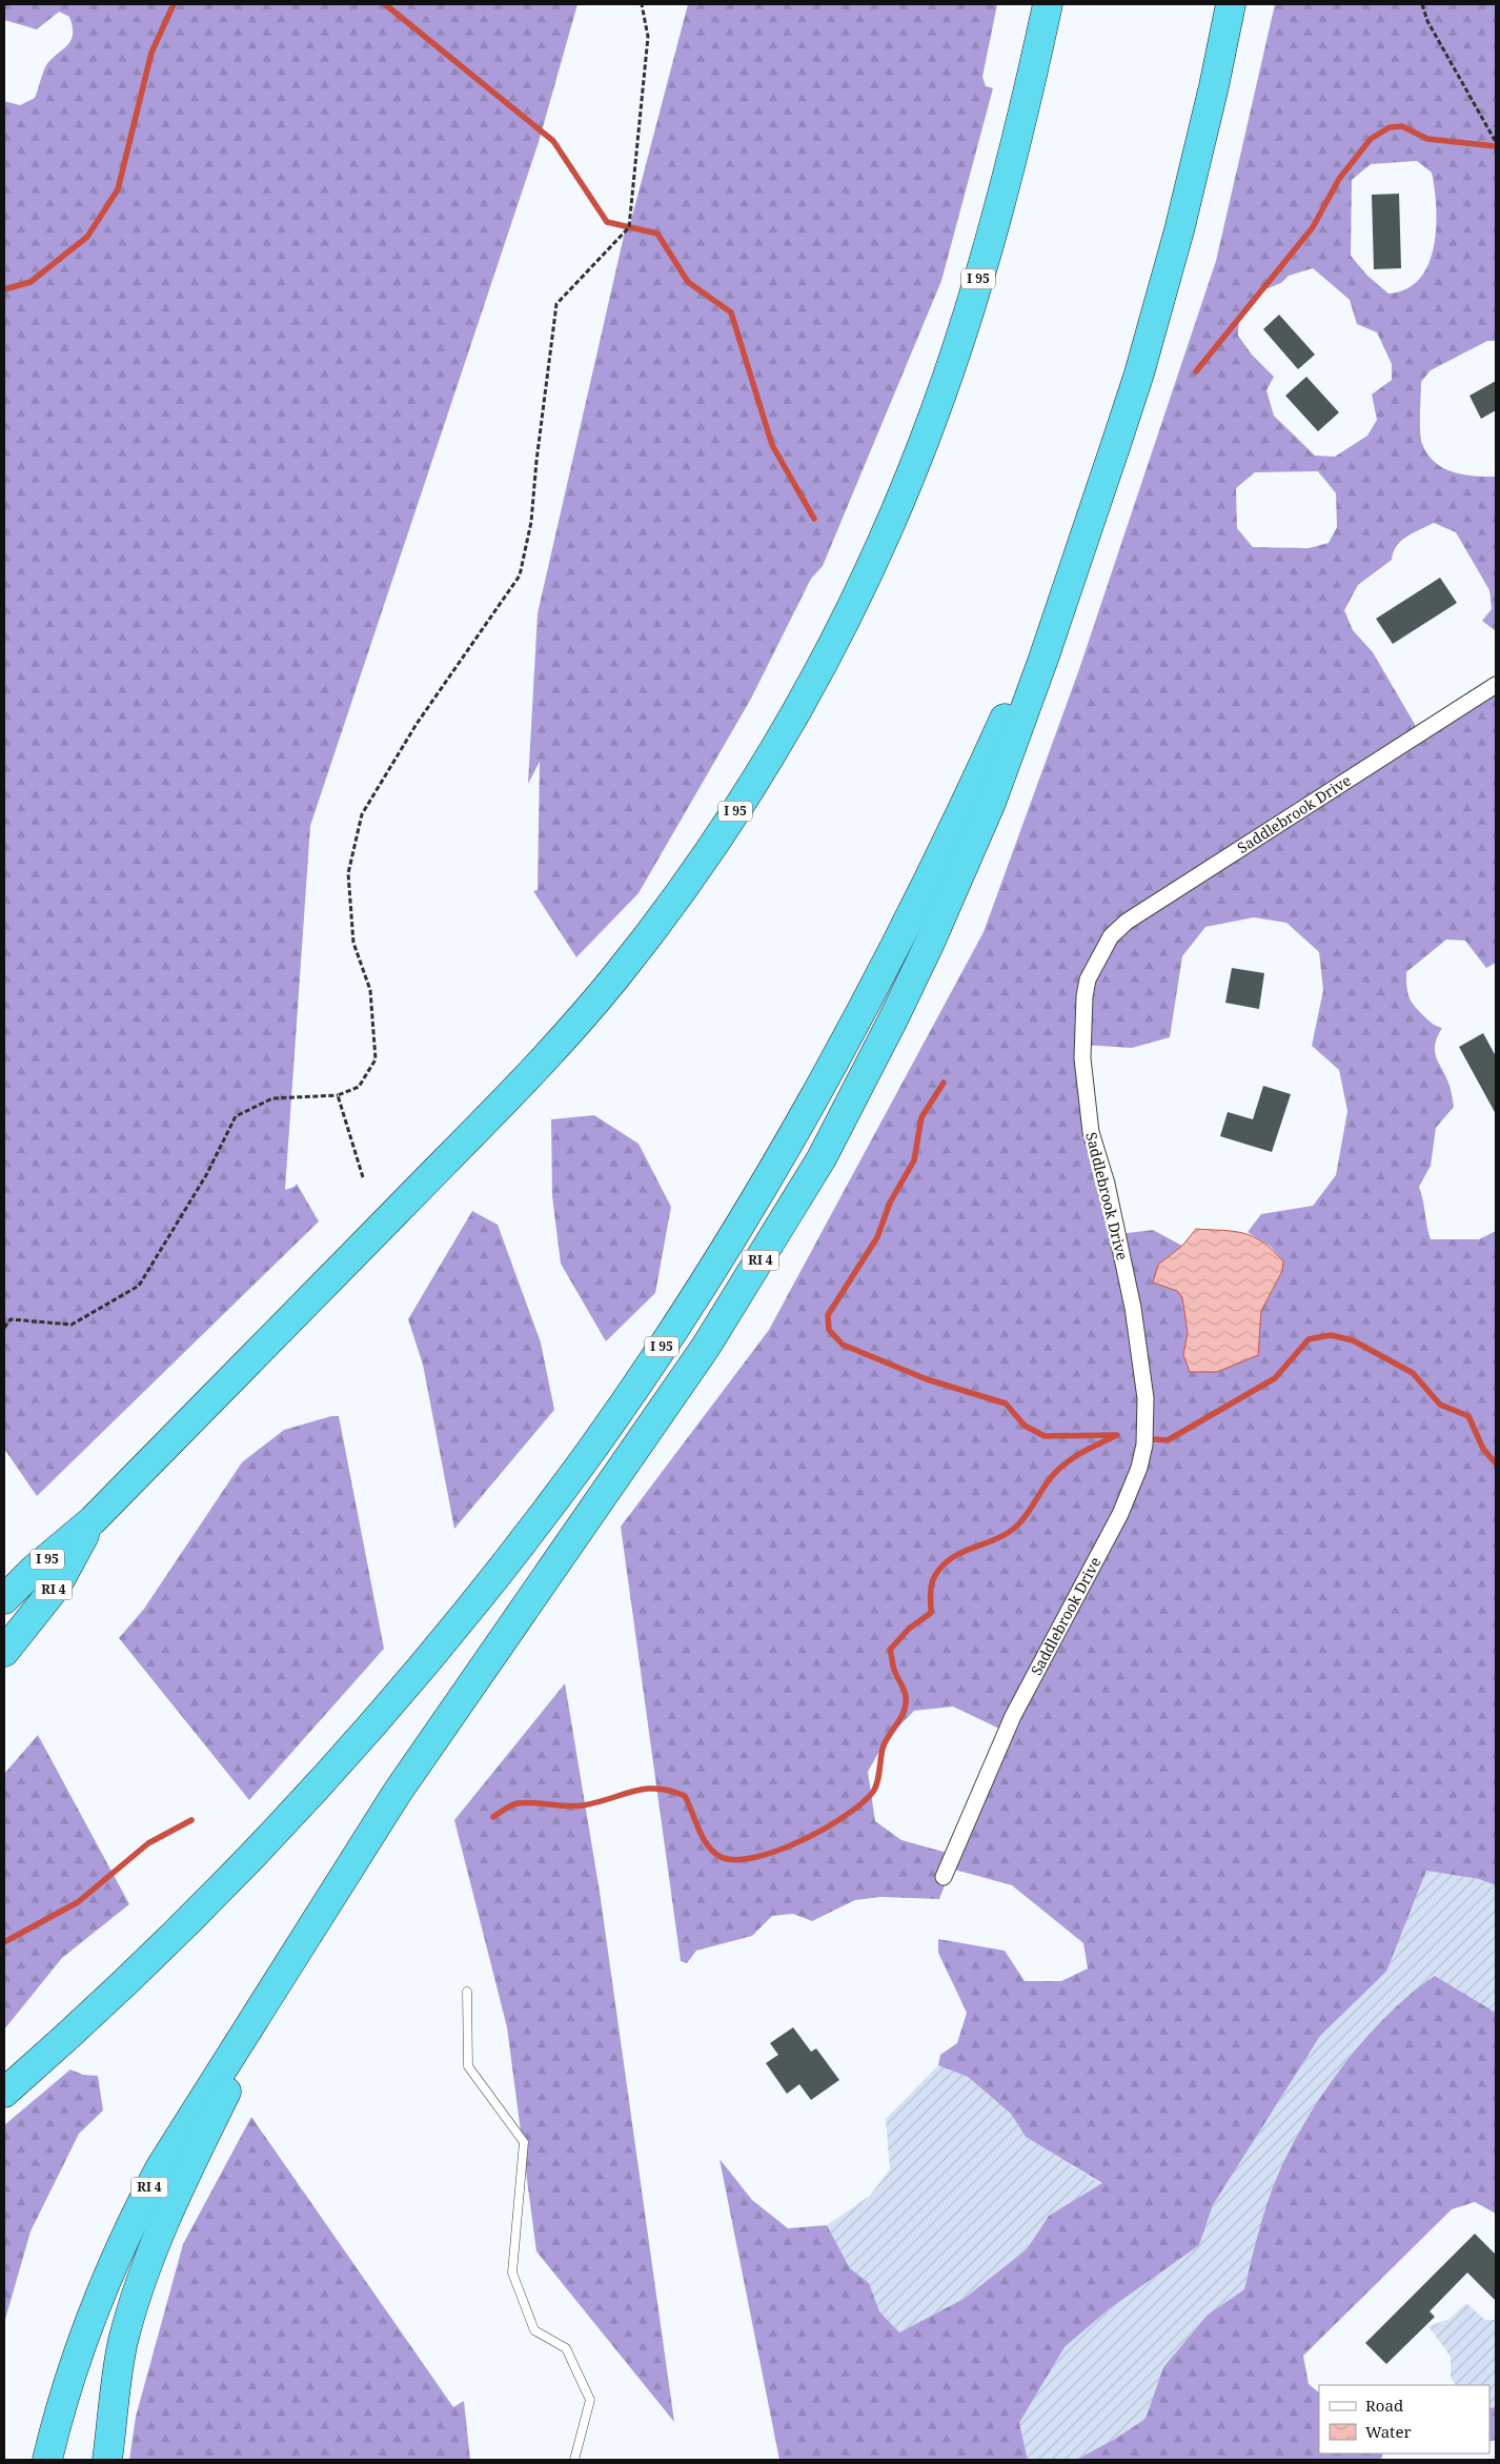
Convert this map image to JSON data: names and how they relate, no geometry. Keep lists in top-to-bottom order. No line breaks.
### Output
{"streets":{"highway":["I 95","RI 4"],"street":["Saddlebrook Drive"]},"crossings":[["I 95","RI 4"]],"legend":["Road","Water"]}
